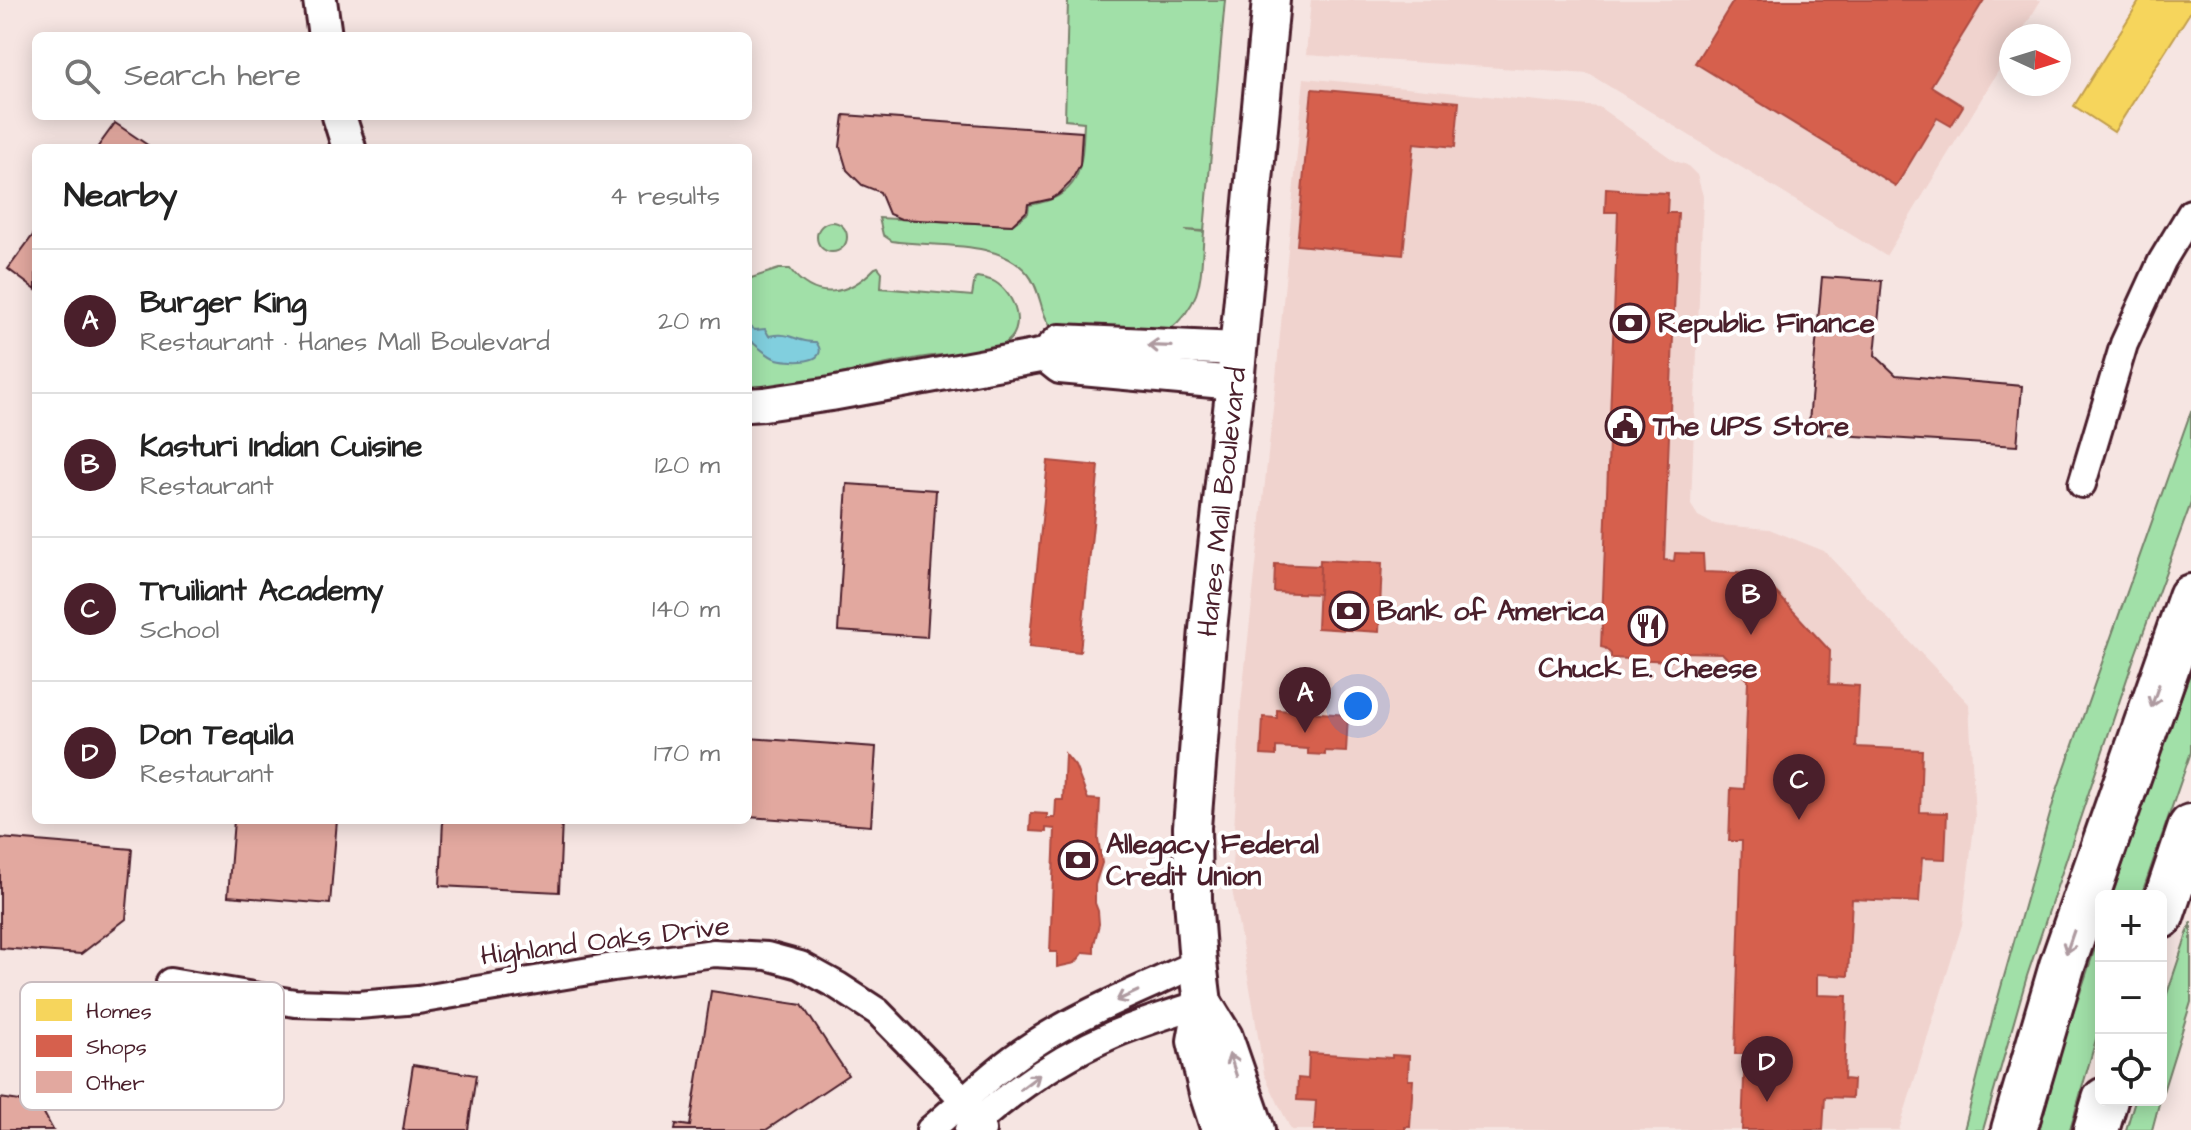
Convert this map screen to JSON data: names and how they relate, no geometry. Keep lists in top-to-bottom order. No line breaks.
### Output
{"streets":{"main road":["Hanes Mall Boulevard"],"street":["Highland Oaks Drive"]},"places":{"bank":["Republic Finance","Bank of America","Allegacy Federal Credit Union"],"public building":["The UPS Store"],"restaurant":["Chuck E. Cheese"]},"legend":["Homes","Shops","Other"],"north":"right","page":{"search":"Search here","heading":["Nearby","4 results"],"list":[{"mark":"A","name":"Burger King","note":"Restaurant · Hanes Mall Boulevard","value":"20 m"},{"mark":"B","name":"Kasturi Indian Cuisine","note":"Restaurant","value":"120 m"},{"mark":"C","name":"Truiliant Academy","note":"School","value":"140 m"},{"mark":"D","name":"Don Tequila","note":"Restaurant","value":"170 m"}],"pins":["B","A","C","D"],"map_buttons":["+","−"]}}
